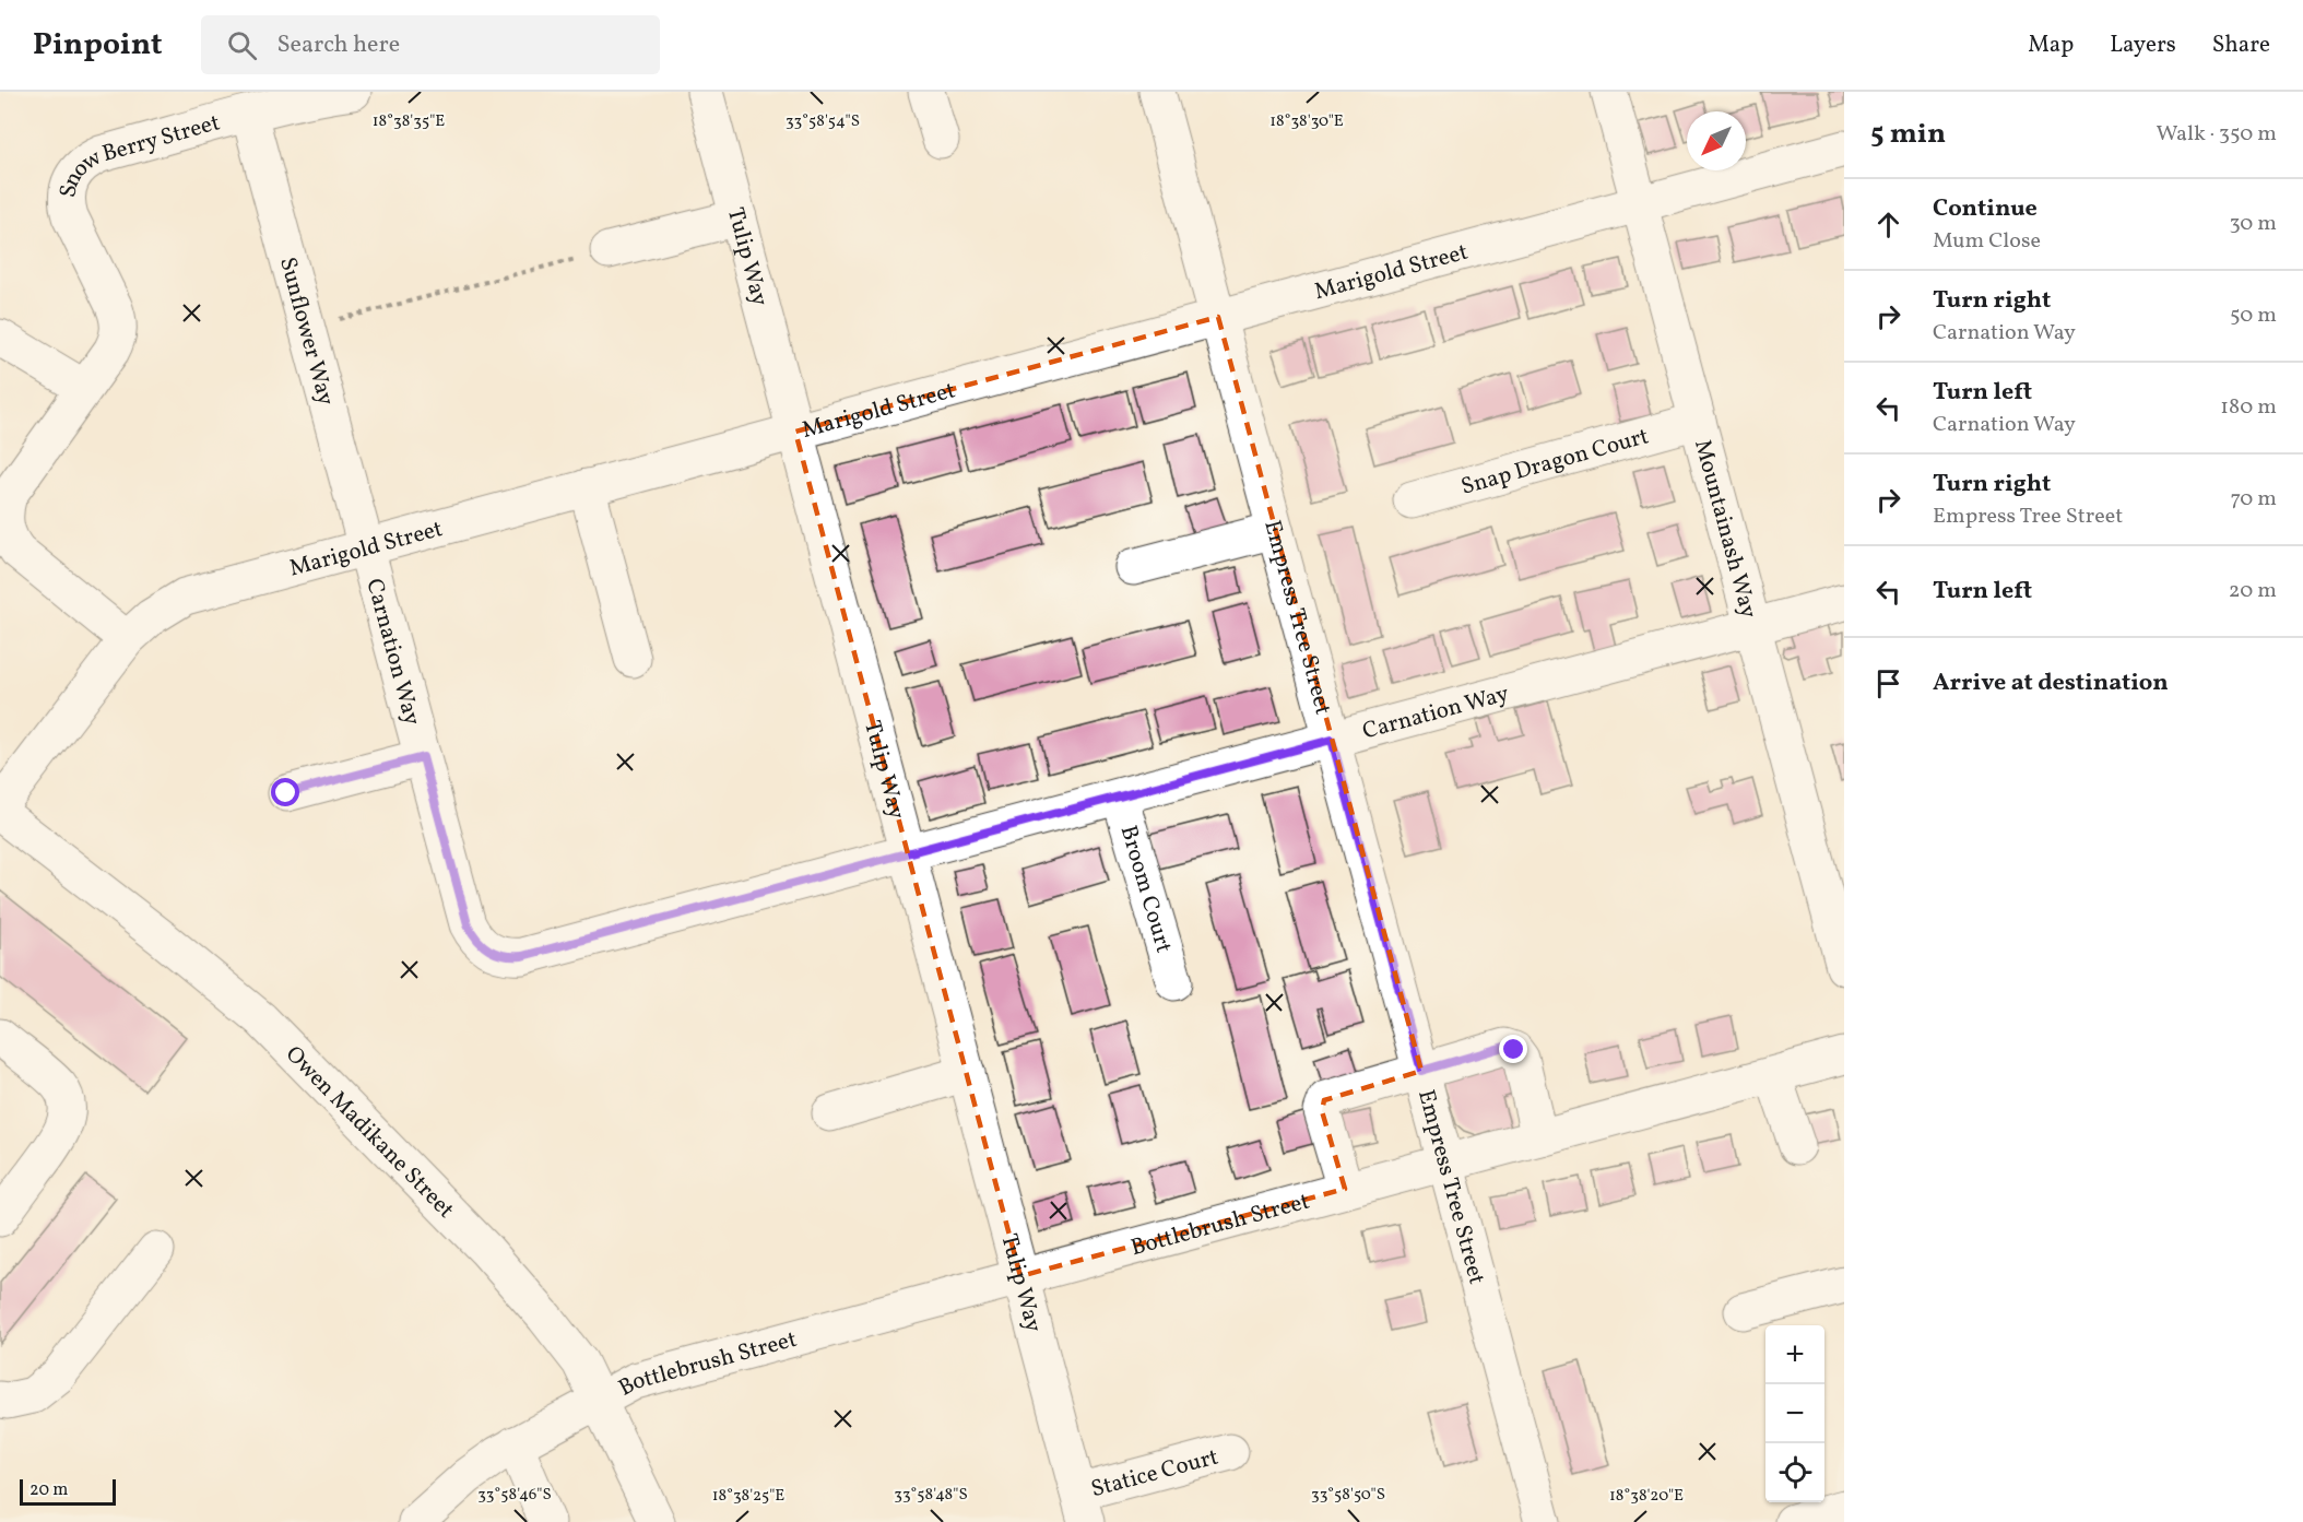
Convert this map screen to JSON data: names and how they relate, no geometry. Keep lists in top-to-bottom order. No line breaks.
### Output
{"streets":{"street":["Snow Berry Street","Tulip Way","Marigold Street","Sunflower Way","Snap Dragon Court","Mountainash Way","Empress Tree Street","Carnation Way","Broom Court","Owen Madikane Street","Bottlebrush Street","Statice Court"]},"crossings":[["Snow Berry Street","Sunflower Way"],["Tulip Way","Marigold Street"],["Tulip Way","Carnation Way"],["Tulip Way","Bottlebrush Street"],["Tulip Way","Statice Court"],["Marigold Street","Sunflower Way"],["Marigold Street","Mountainash Way"],["Marigold Street","Empress Tree Street"],["Marigold Street","Carnation Way"],["Sunflower Way","Carnation Way"],["Snap Dragon Court","Mountainash Way"],["Mountainash Way","Carnation Way"],["Empress Tree Street","Carnation Way"],["Empress Tree Street","Bottlebrush Street"],["Carnation Way","Broom Court"],["Owen Madikane Street","Bottlebrush Street"]],"scale_bar":"20 m","north":"bottom left","page":{"header":"Pinpoint","search":"Search here","nav":["Map","Layers","Share"],"heading":["5 min","Walk · 350 m"],"list":[["Continue","Mum Close","30 m"],["Turn right","Carnation Way","50 m"],["Turn left","Carnation Way","180 m"],["Turn right","Empress Tree Street","70 m"],["Turn left","20 m"],"Arrive at destination"],"map_buttons":["+","−"],"scale":"20 m"},"coordinates":["18°38'35\"E","18°38'30\"E","33°58'54\"S","33°58'46\"S","33°58'48\"S","33°58'50\"S","18°38'25\"E","18°38'20\"E"]}
